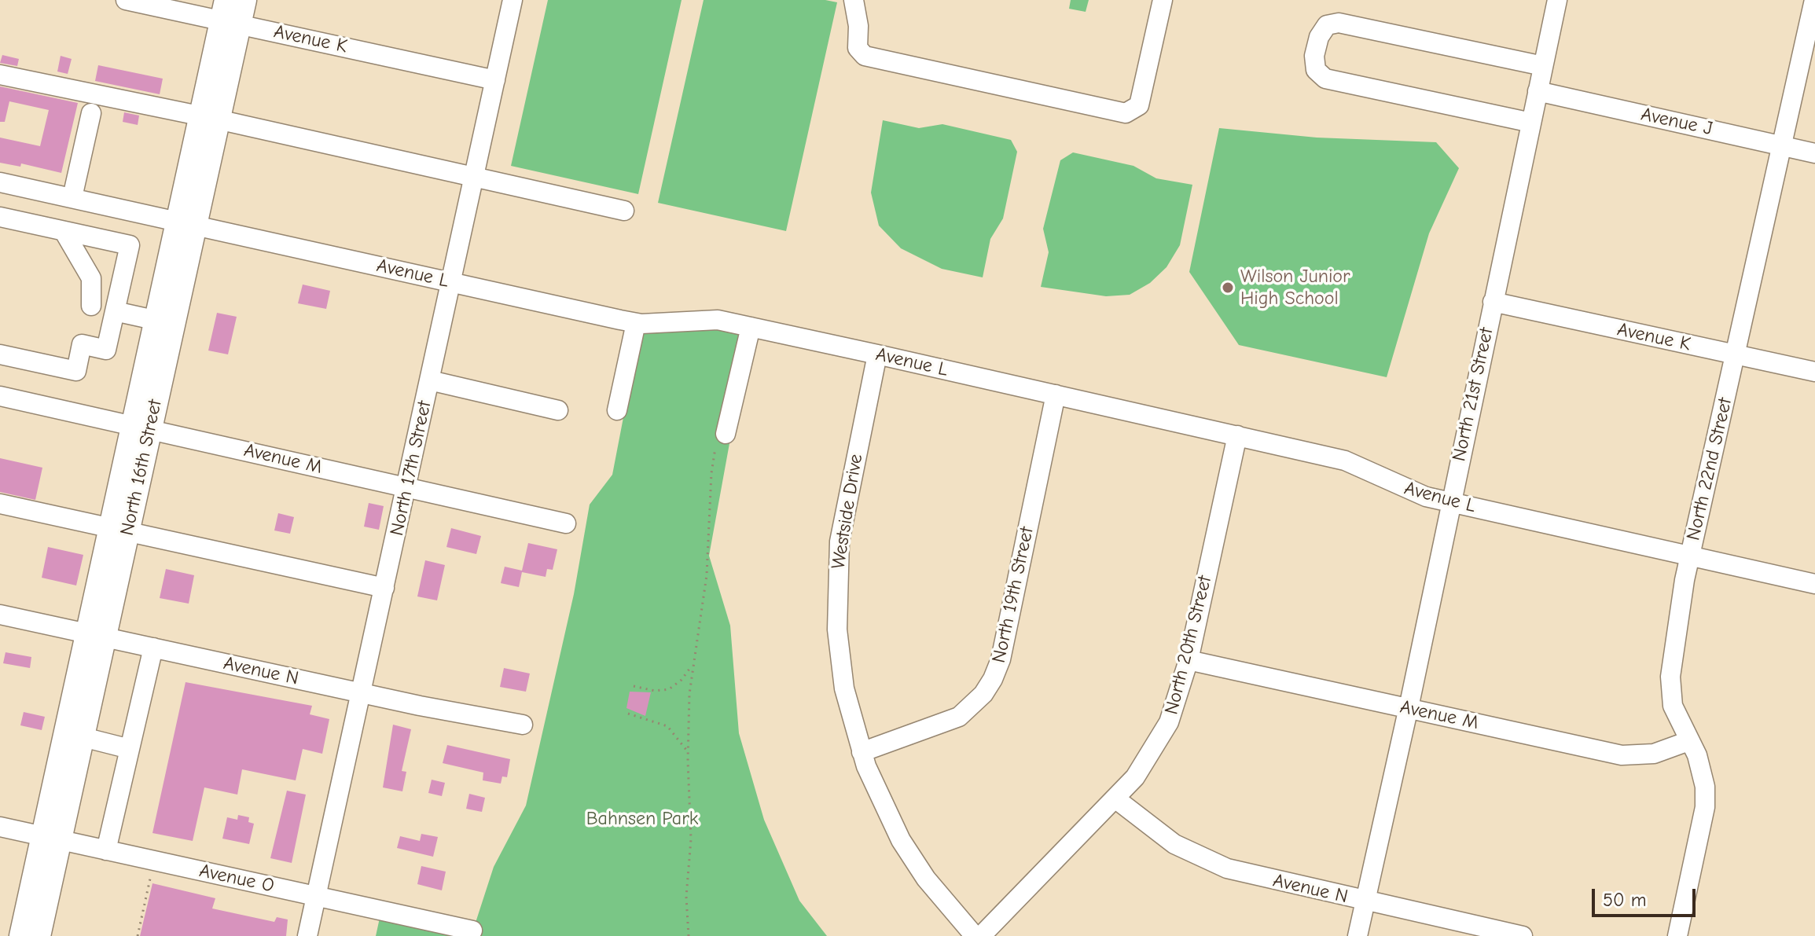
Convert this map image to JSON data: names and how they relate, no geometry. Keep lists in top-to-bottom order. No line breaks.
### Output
{"streets":{"main road":["North 16th Street"],"street":["Avenue K","Avenue J","Avenue L","North 21st Street","Avenue M","North 17th Street","North 22nd Street","Westside Drive","North 19th Street","North 20th Street","Avenue N","Avenue O"]},"crossings":[["Avenue K","North 21st Street"],["Avenue K","North 16th Street"],["Avenue K","North 17th Street"],["Avenue K","North 22nd Street"],["Avenue J","North 21st Street"],["Avenue J","North 22nd Street"],["Avenue L","North 21st Street"],["Avenue L","North 16th Street"],["Avenue L","North 17th Street"],["Avenue L","North 22nd Street"],["Avenue L","Westside Drive"],["Avenue L","North 19th Street"],["Avenue L","North 20th Street"],["North 21st Street","Avenue M"],["North 21st Street","Avenue N"],["Avenue M","North 16th Street"],["Avenue M","North 17th Street"],["Avenue M","North 22nd Street"],["Avenue M","North 20th Street"],["North 16th Street","Avenue N"],["North 16th Street","Avenue O"],["North 17th Street","Avenue N"],["North 17th Street","Avenue O"],["Westside Drive","North 19th Street"],["North 20th Street","Avenue N"]],"parks":["Bahnsen Park"],"places":["Wilson Junior High School"],"scale_bar":"50 m"}
